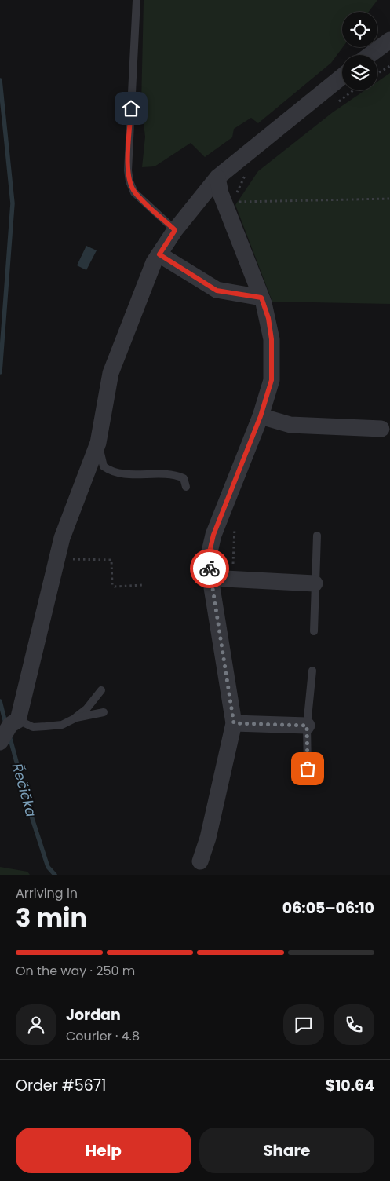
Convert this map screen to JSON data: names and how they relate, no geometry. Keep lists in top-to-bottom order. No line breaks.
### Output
{"water":["Řečička"],"page":{"heading":["3 min","Arriving in","06:05–06:10"],"panel":["Jordan","Courier · 4.8","Order #5671","$10.64"],"bar":"On the way · 250 m","buttons":["Help","Share"]}}
